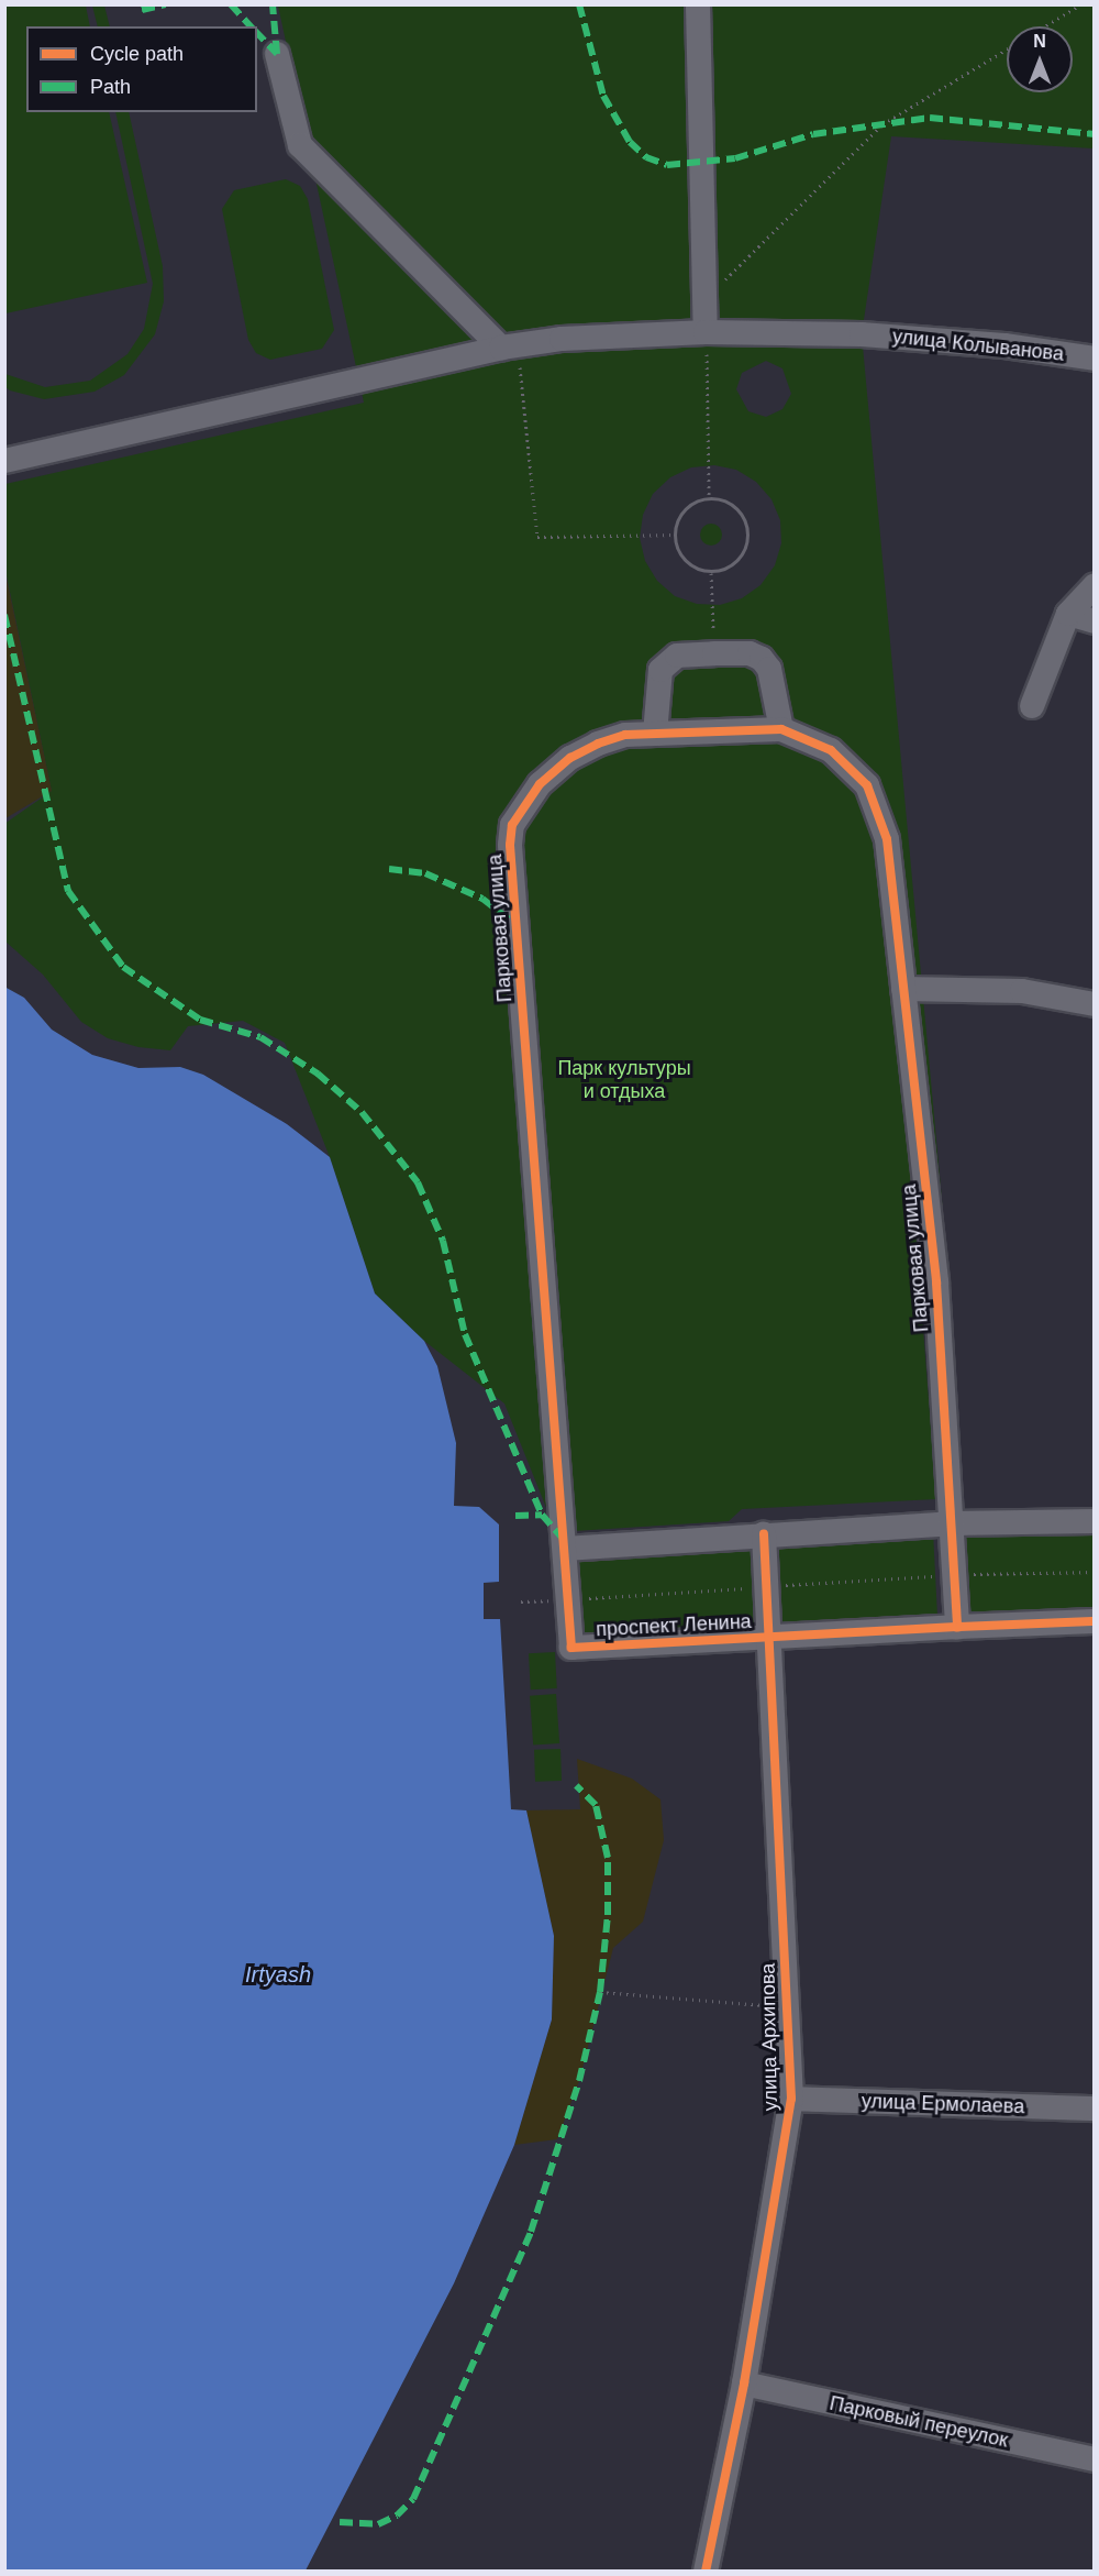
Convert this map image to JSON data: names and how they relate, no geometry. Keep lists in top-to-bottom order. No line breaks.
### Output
{"streets":{"street":["улица Колыванова","Парковая улица","проспект Ленина","улица Архипова","улица Ермолаева","Парковый переулок"]},"crossings":[["Парковая улица","проспект Ленина"],["проспект Ленина","улица Архипова"],["улица Архипова","улица Ермолаева"],["улица Архипова","Парковый переулок"]],"water":["Irtyash"],"parks":["Парк культуры и отдыха"],"legend":["Cycle path","Path"],"north":"top"}
